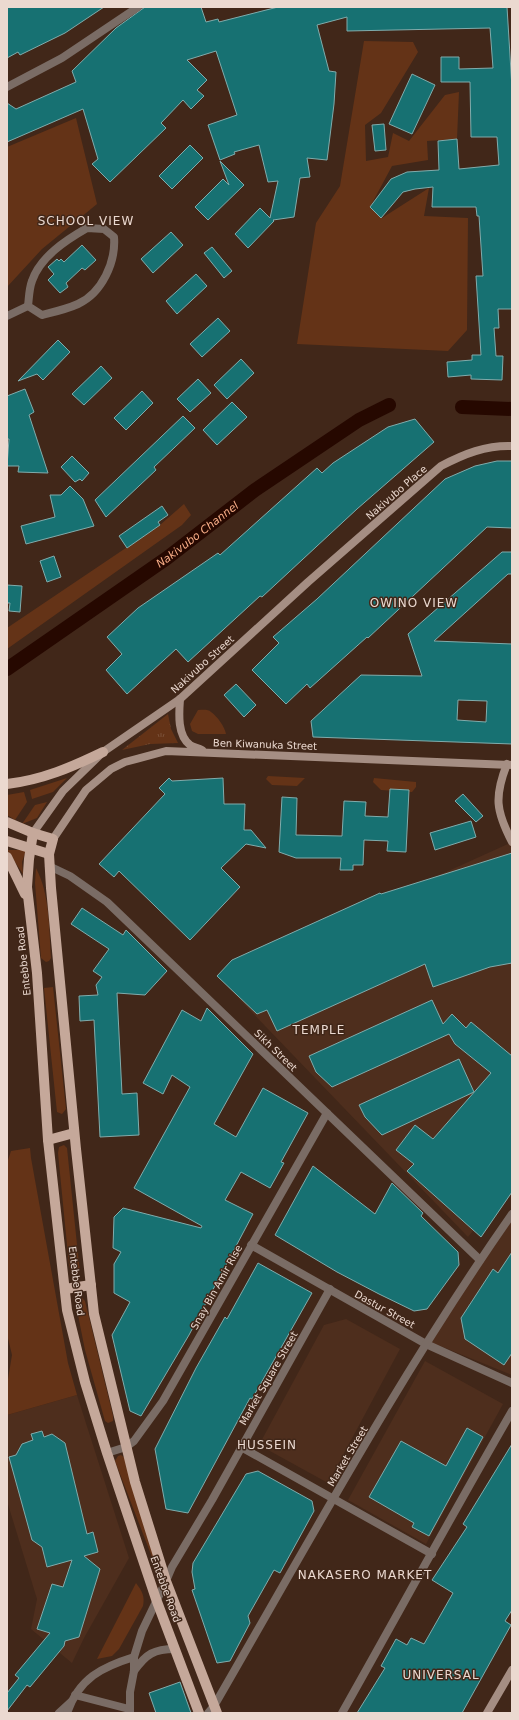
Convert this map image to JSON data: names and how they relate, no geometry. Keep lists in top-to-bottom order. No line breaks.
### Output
{"streets":{"main road":["Nakivubo Place","Nakivubo Street","Ben Kiwanuka Street","Entebbe Road"],"street":["Sikh Street","Snay Bin Amir Rise","Dastur Street","Market Square Street","Market Street"]},"crossings":[["Nakivubo Place","Nakivubo Street"],["Nakivubo Street","Entebbe Road"],["Ben Kiwanuka Street","Entebbe Road"],["Entebbe Road","Sikh Street"],["Entebbe Road","Snay Bin Amir Rise"],["Entebbe Road","Market Square Street"],["Entebbe Road","Market Street"],["Sikh Street","Snay Bin Amir Rise"],["Sikh Street","Market Street"],["Snay Bin Amir Rise","Dastur Street"],["Dastur Street","Market Square Street"],["Dastur Street","Market Street"]],"districts":["SCHOOL VIEW","OWINO VIEW","TEMPLE","HUSSEIN","NAKASERO MARKET","UNIVERSAL"],"water":["Nakivubo Channel"]}
